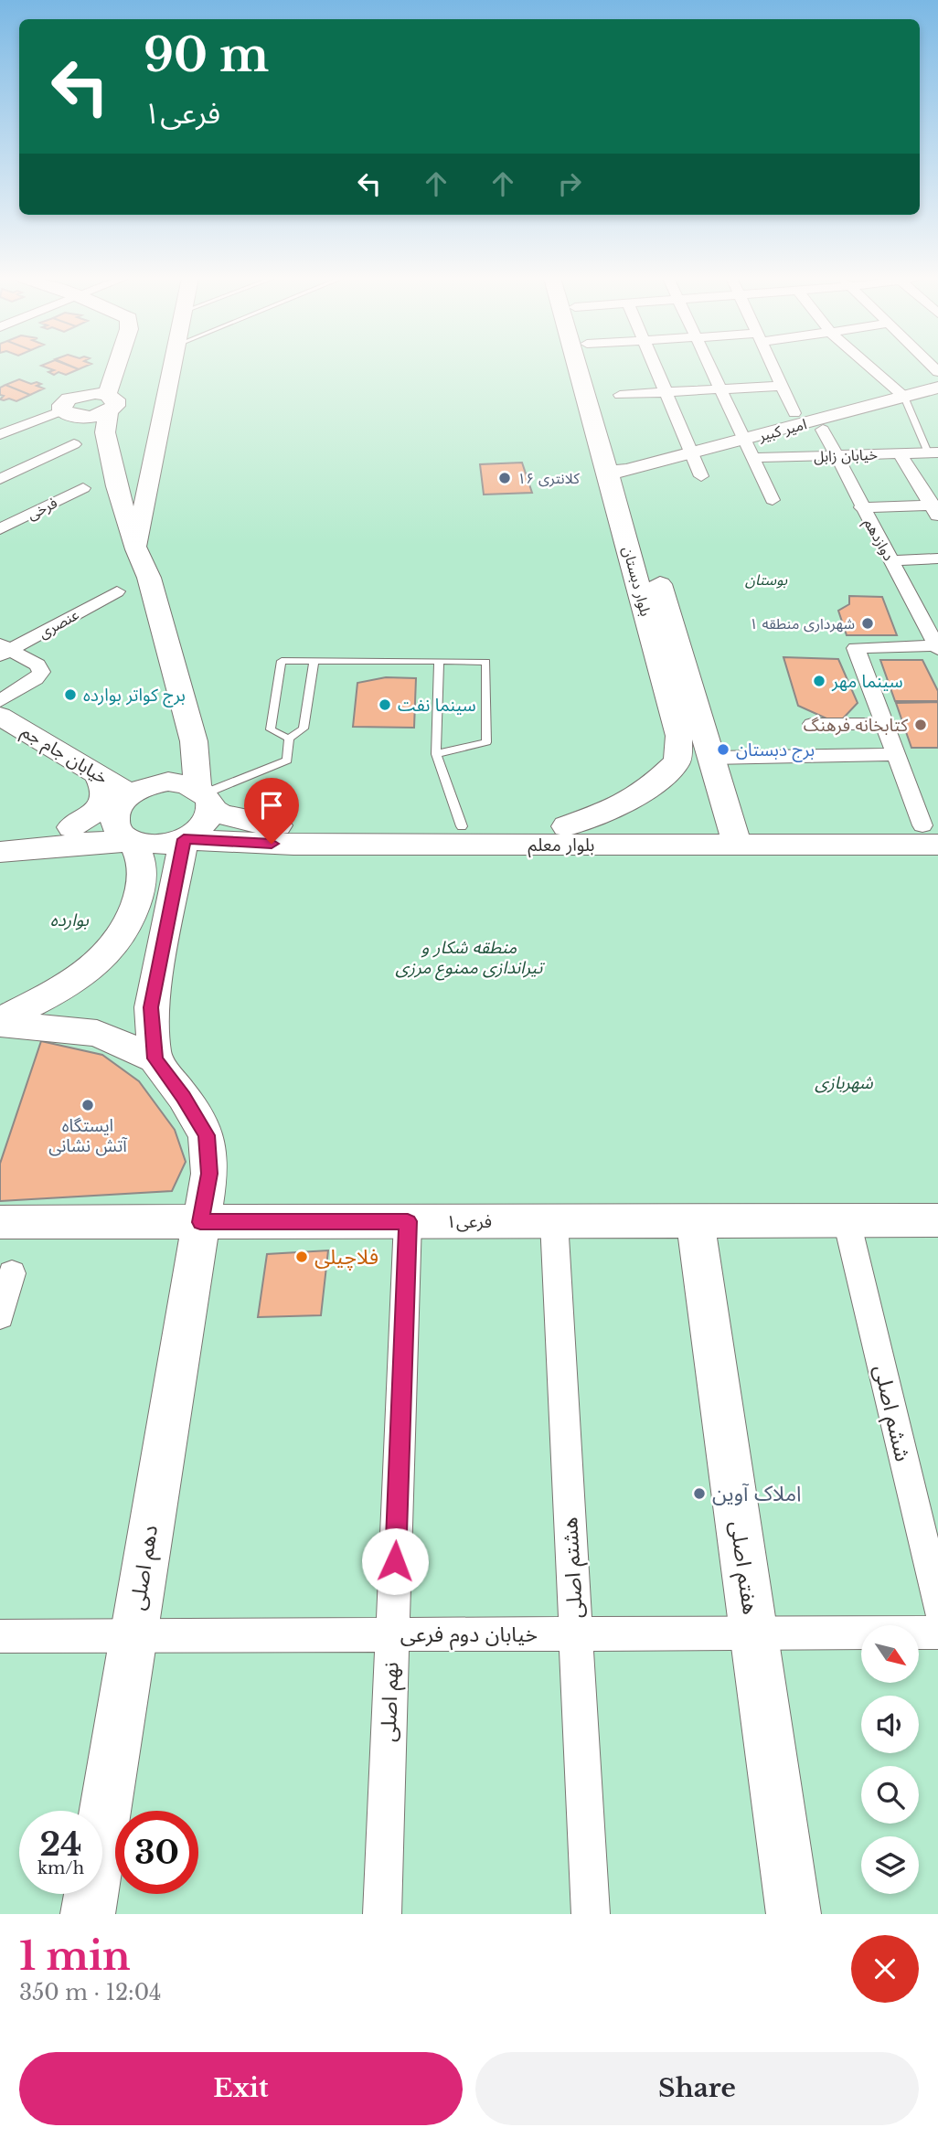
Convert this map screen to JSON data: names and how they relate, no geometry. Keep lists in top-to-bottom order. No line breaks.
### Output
{"streets":{"street":["امیر کبیر","خیابان زابل","فرخی","دوازدهم","بلوار دبستان","عنصری","خیابان جام جم","بلوار معلم","فرعی۱","ششم اصلی","دهم اصلی","هشتم اصلی","هفتم اصلی","خیابان دوم فرعی","نهم اصلی"]},"crossings":[["امیر کبیر","خیابان زابل"],["امیر کبیر","بلوار دبستان"],["خیابان زابل","دوازدهم"],["بلوار دبستان","بلوار معلم"],["خیابان جام جم","بلوار معلم"],["فرعی۱","ششم اصلی"],["فرعی۱","دهم اصلی"],["فرعی۱","هشتم اصلی"],["فرعی۱","هفتم اصلی"],["فرعی۱","نهم اصلی"],["دهم اصلی","خیابان دوم فرعی"],["هشتم اصلی","خیابان دوم فرعی"],["هفتم اصلی","خیابان دوم فرعی"],["خیابان دوم فرعی","نهم اصلی"]],"parks":["بوستان","بوارده","منطقه شکار و تیراندازی ممنوع مرزی","شهربازی"],"places":["کلانتری ۱۶","شهرداری منطقه ۱","سینما مهر","برج کواتر بوارده","سینما نفت","کتابخانه فرهنگ","برج دبستان","ایستگاه آتش نشانی","فلاچیلی","املاک آوین"],"north":"bottom right","page":{"turn":["90 m","فرعی۱"],"speed":"24 km/h","limit":"30","heading":["1 min","350 m · 12:04"],"buttons":["Exit","Share"]}}
